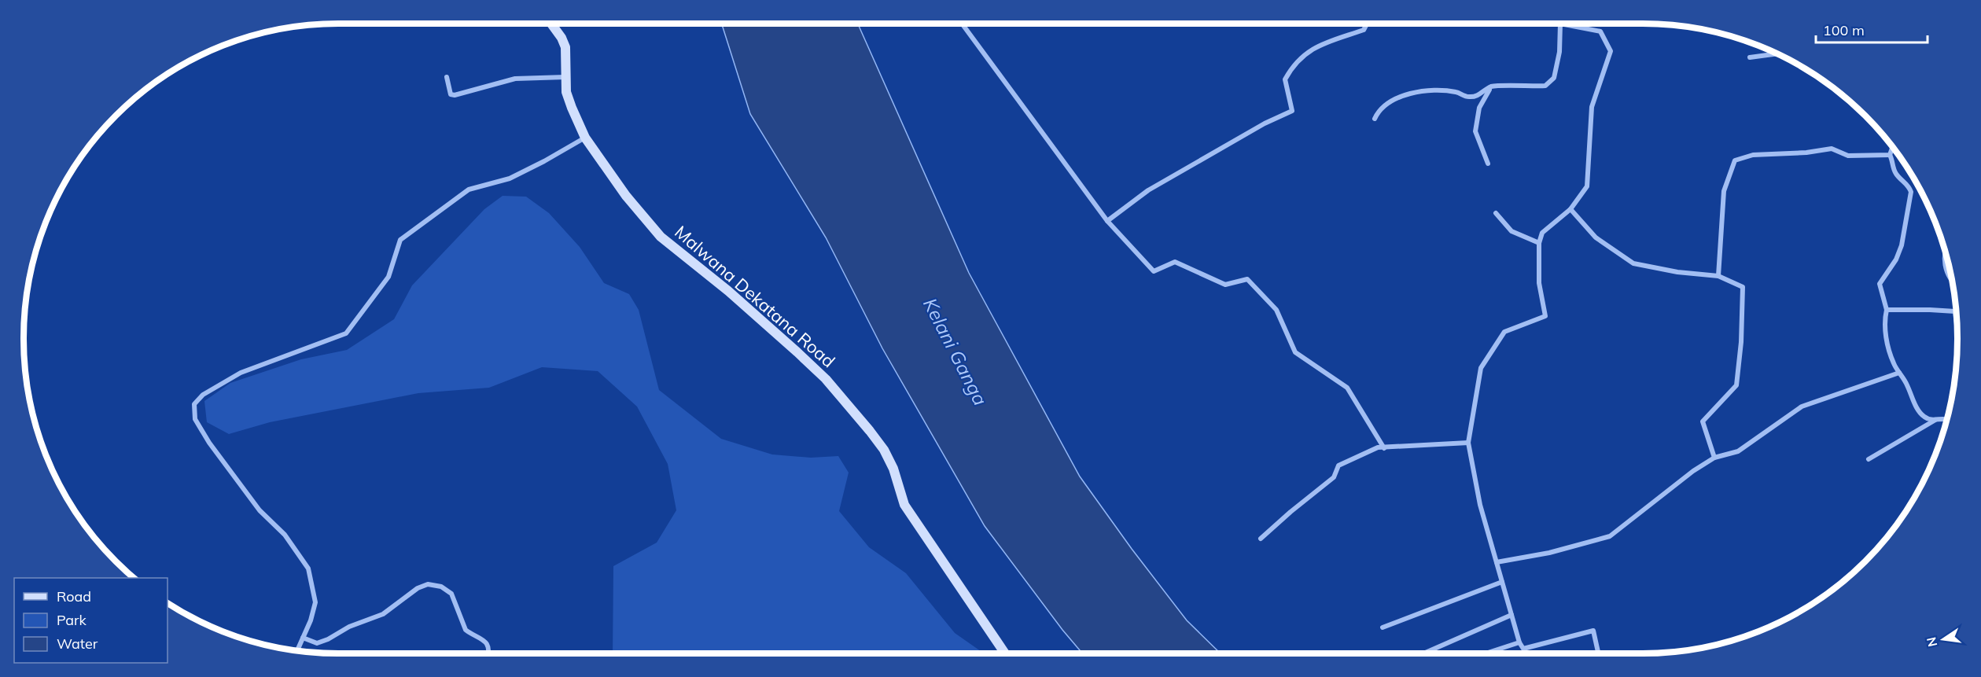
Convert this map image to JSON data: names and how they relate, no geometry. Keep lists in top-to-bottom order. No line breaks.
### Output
{"streets":{"main road":["Malwana Dekatana Road"]},"water":["Kelani Ganga"],"legend":["Road","Park","Water"],"scale_bar":"100 m","north":"left"}
